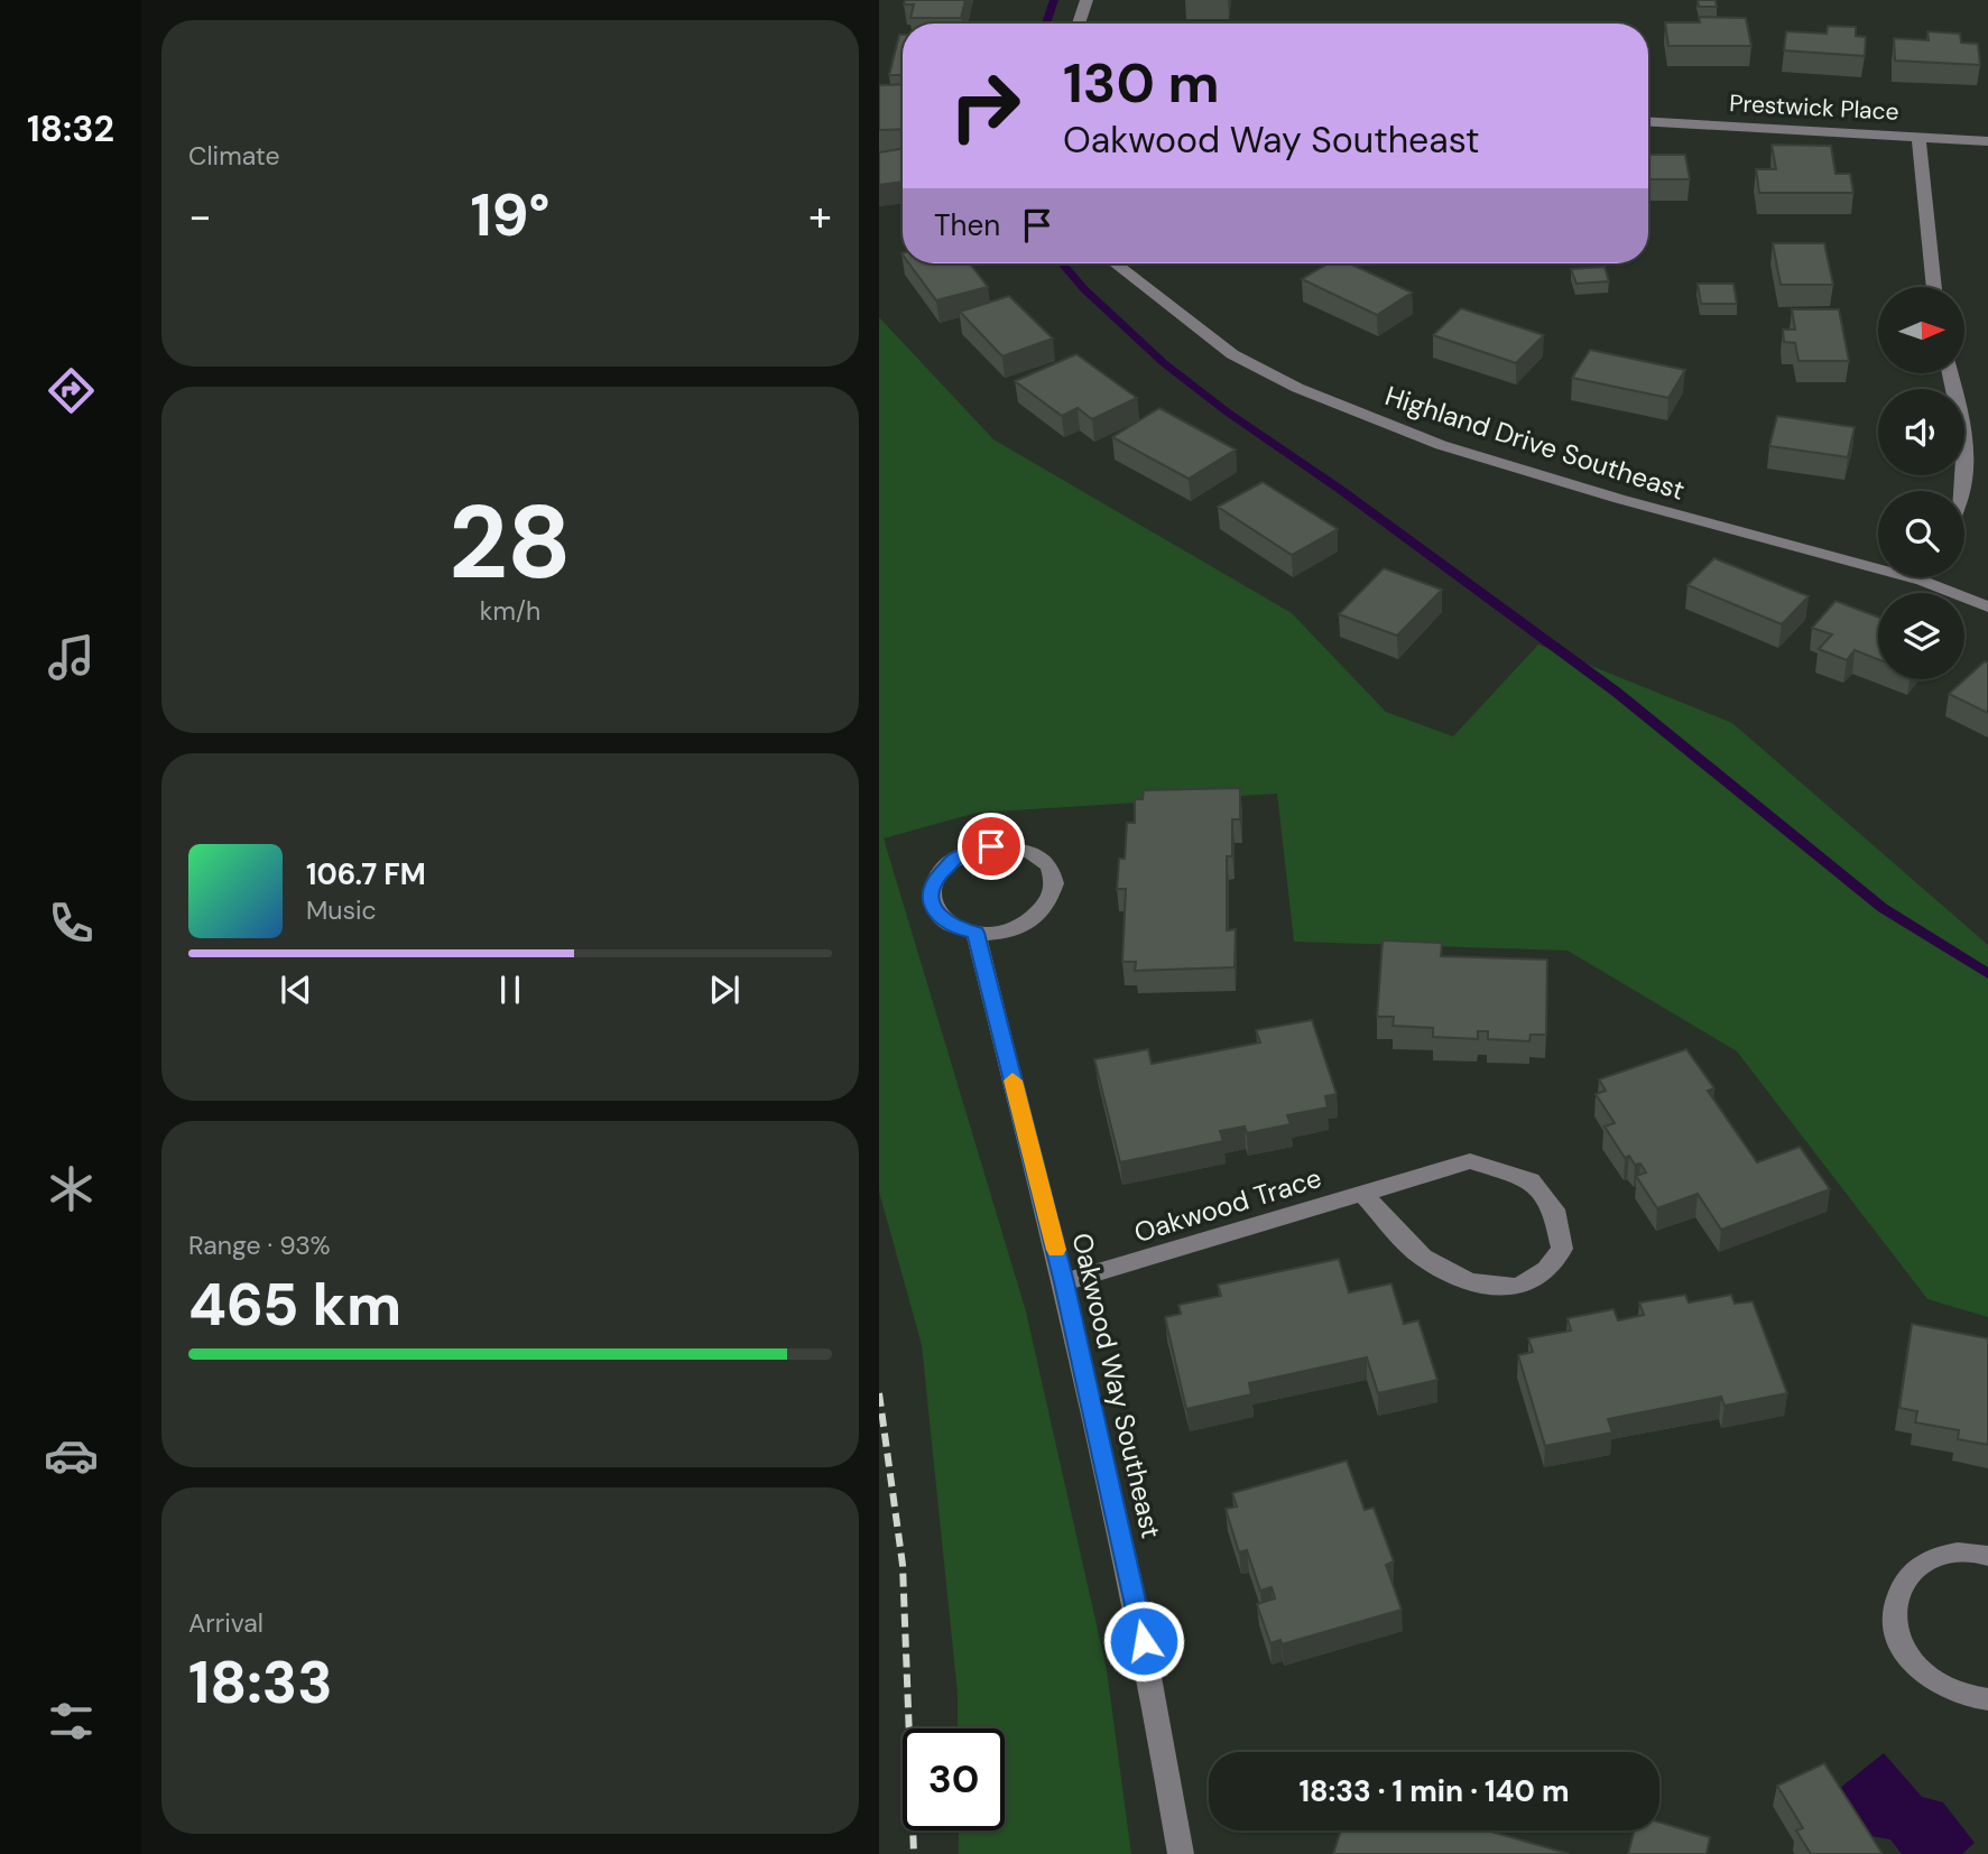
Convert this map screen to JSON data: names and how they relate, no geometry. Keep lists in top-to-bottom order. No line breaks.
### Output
{"streets":{"street":["Prestwick Place","Highland Drive Southeast","Oakwood Trace","Oakwood Way Southeast"]},"crossings":[["Oakwood Trace","Oakwood Way Southeast"]],"north":"right","page":{"tabs":"18:32","tile":["Climate",["28","km/h"],["Range · 93%","465 km"],["Arrival","18:33"]],"turn":["130 m","Oakwood Way Southeast"],"heat":["−","19°","+"],"then":"Then","song":["106.7 FM","Music"],"limit":"30","trip":"18:33 · 1 min · 140 m"}}
